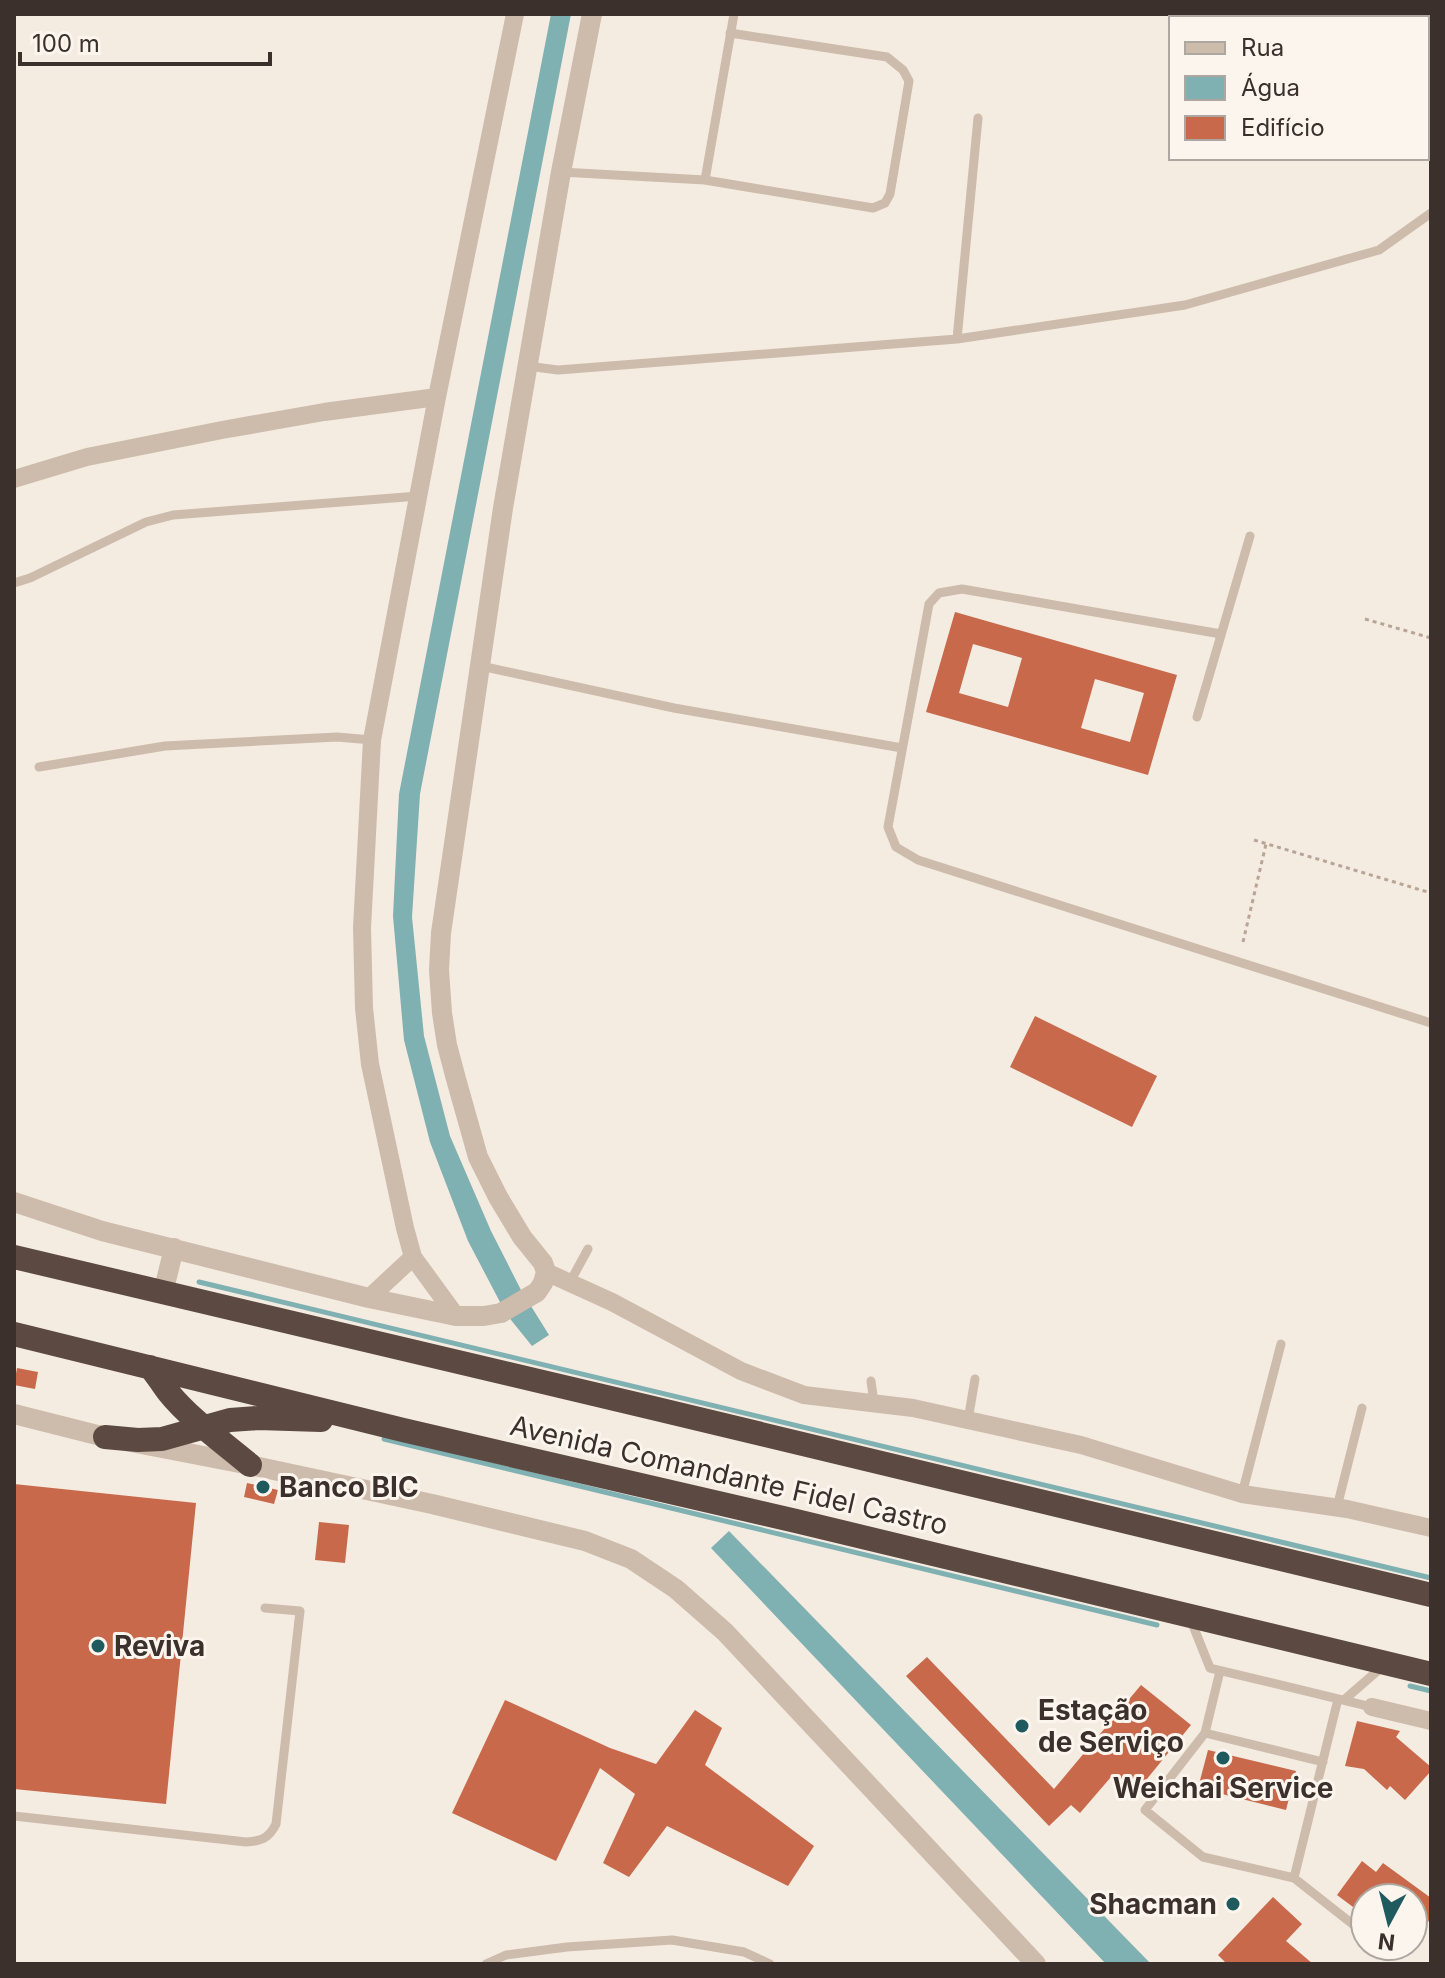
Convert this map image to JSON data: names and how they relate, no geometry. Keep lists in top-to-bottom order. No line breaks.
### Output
{"streets":{"highway":["Avenida Comandante Fidel Castro"]},"places":["Banco BIC","Reviva","Estação de Serviço","Weichai Service","Shacman"],"legend":["Rua","Água","Edifício"],"scale_bar":"100 m","north":"bottom"}
